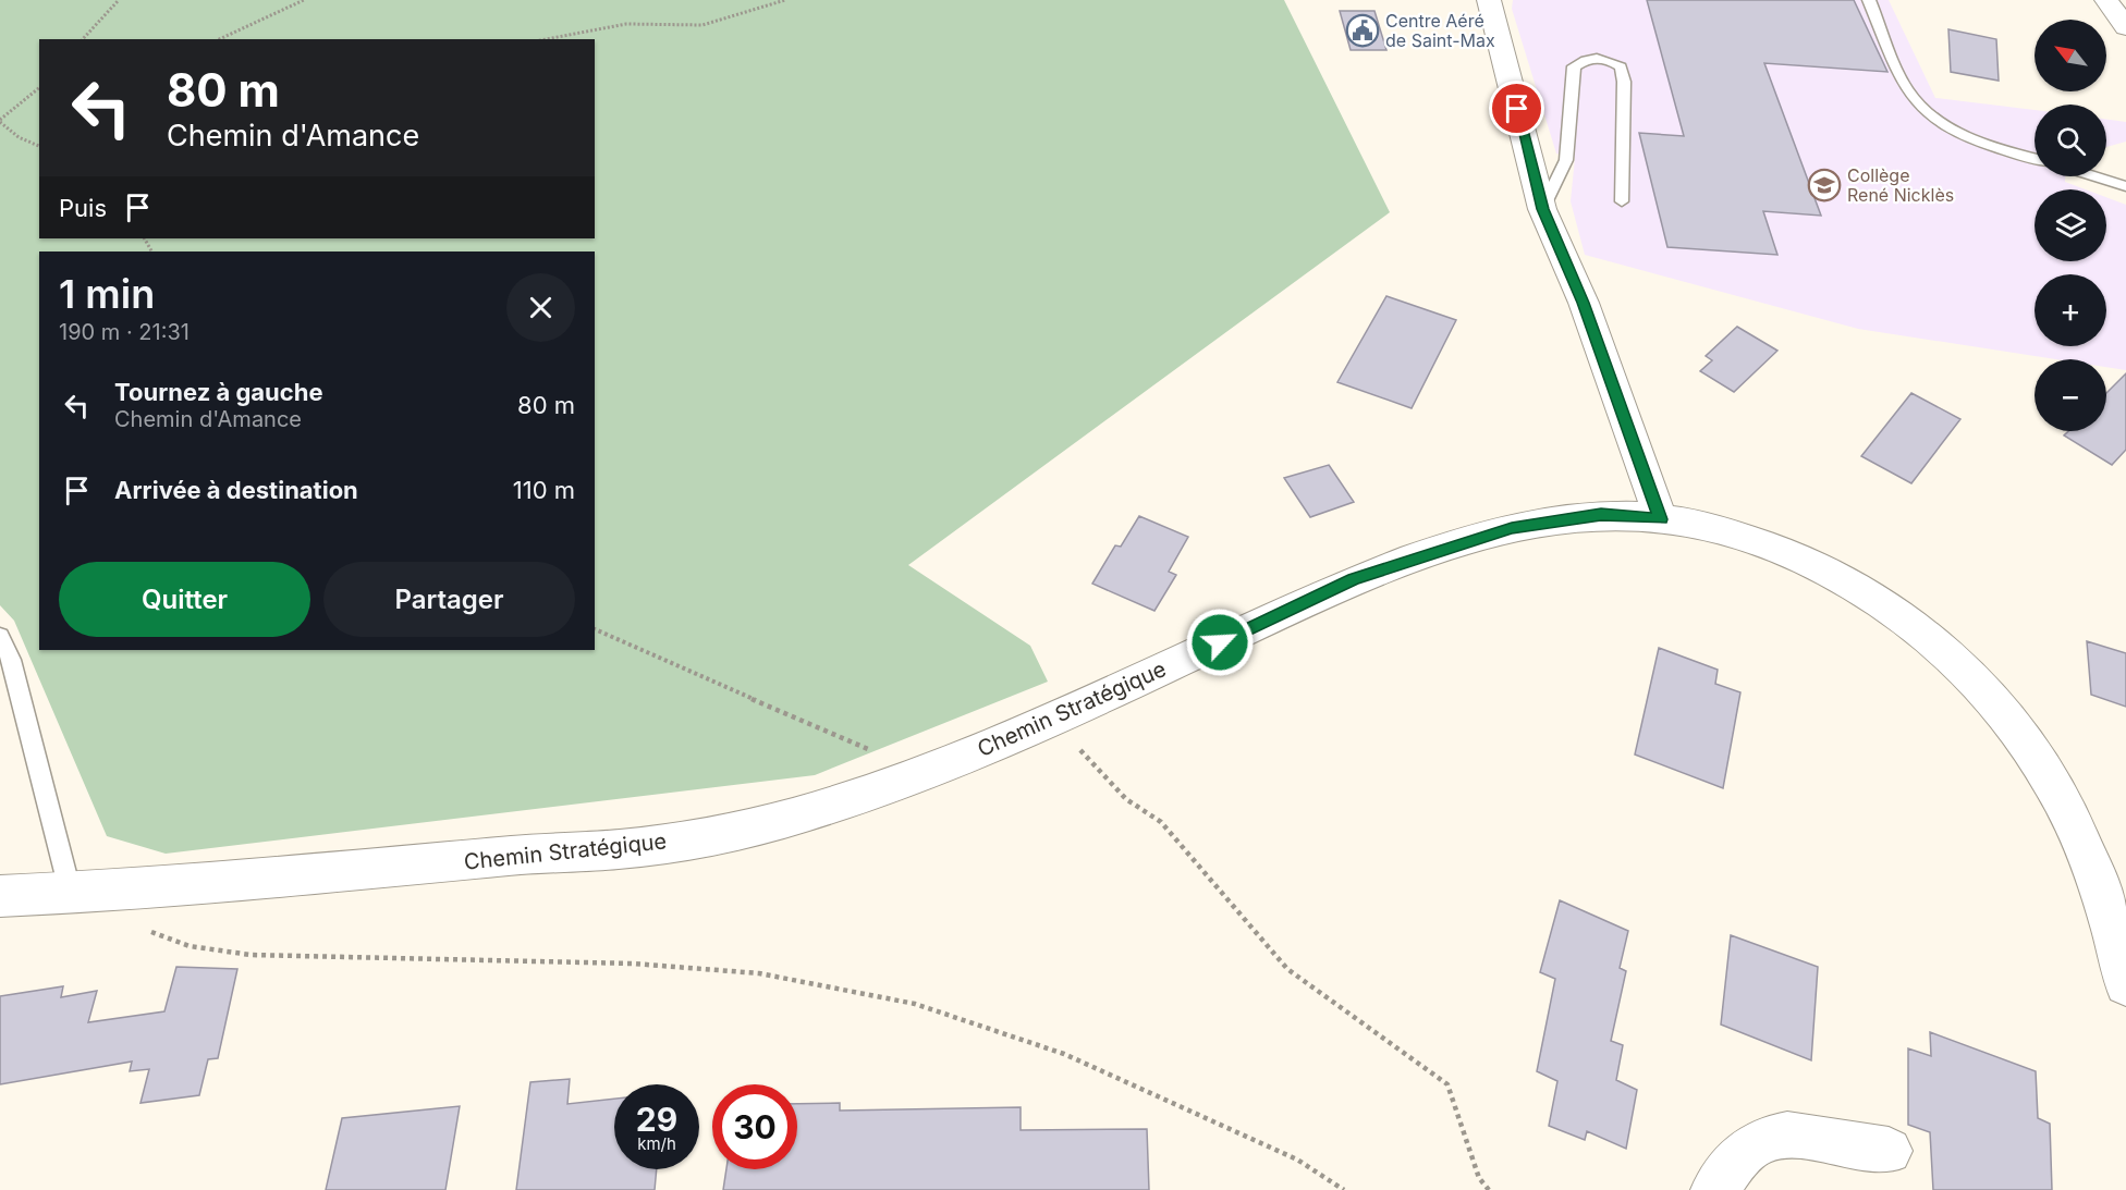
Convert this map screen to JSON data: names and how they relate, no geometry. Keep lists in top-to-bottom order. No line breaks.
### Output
{"streets":{"street":["Chemin Stratégique"]},"places":{"public building":["Centre Aéré de Saint-Max"],"school or university":["Collège René Nicklès"]},"north":"top left","page":{"map_buttons":["+","−"],"turn":["80 m","Chemin d'Amance"],"then":"Puis","heading":["1 min","190 m · 21:31"],"list":[{"name":"Tournez à gauche","note":"Chemin d'Amance","value":"80 m"},{"name":"Arrivée à destination","value":"110 m"}],"buttons":["Quitter","Partager"],"speed":"29 km/h","limit":"30"}}
